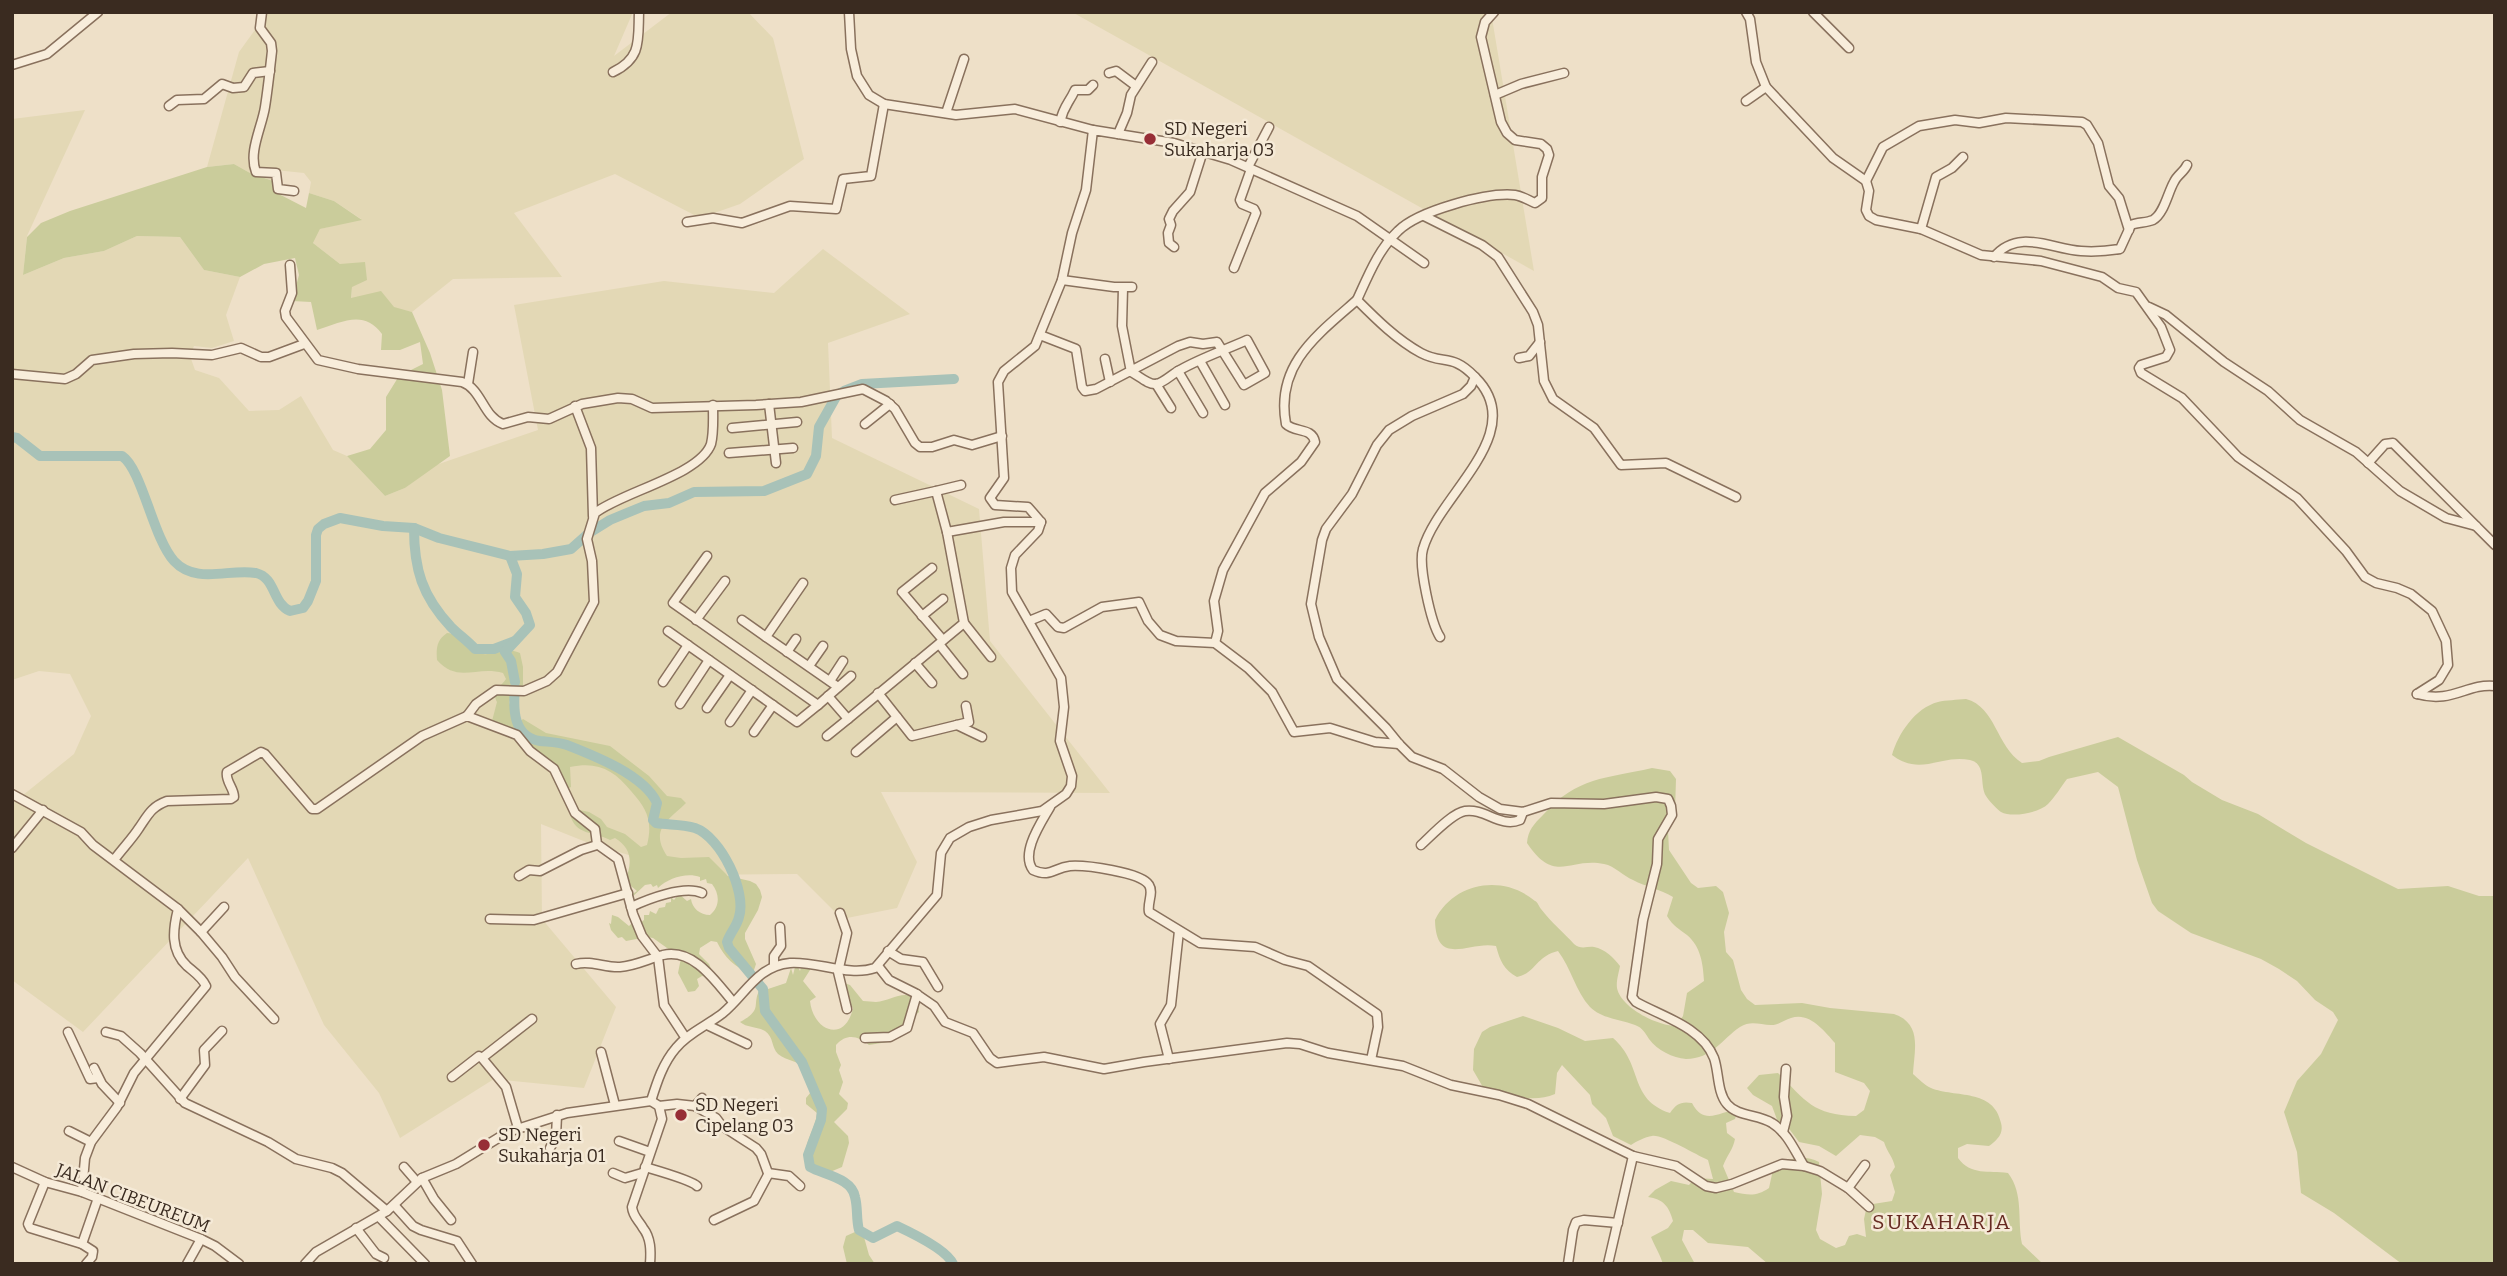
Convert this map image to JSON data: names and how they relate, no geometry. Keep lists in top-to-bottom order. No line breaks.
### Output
{"streets":{"street":["JALAN CIBEUREUM"]},"districts":["SUKAHARJA"],"places":["SD Negeri Sukaharja 03","SD Negeri Cipelang 03","SD Negeri Sukaharja 01"]}
